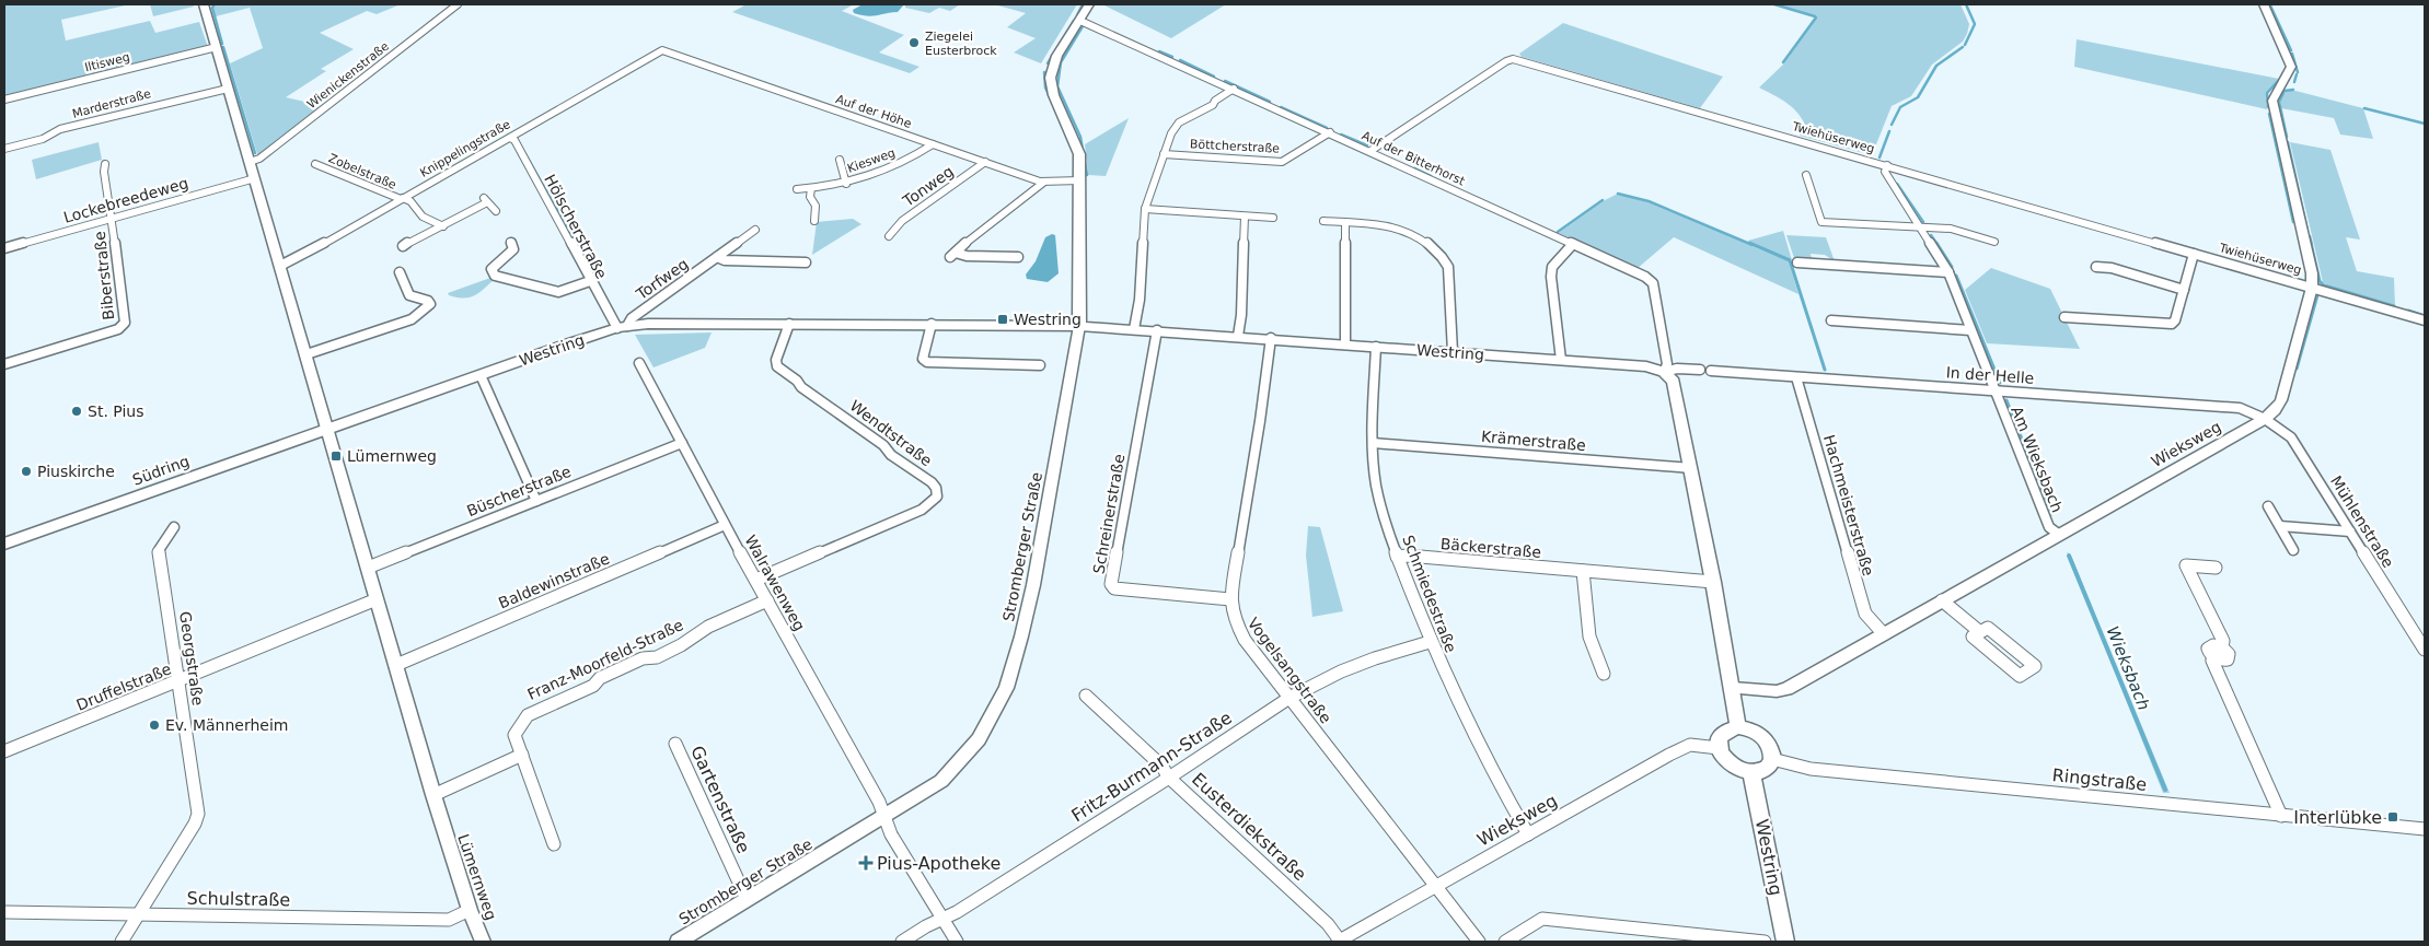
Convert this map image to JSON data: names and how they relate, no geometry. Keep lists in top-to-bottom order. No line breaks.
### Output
{"streets":{"main road":["Westring","Südring","Stromberger Straße"],"street":["Iltisweg","Wienickenstraße","Marderstraße","Auf der Höhe","Twiehüserweg","Böttcherstraße","Knippelingstraße","Auf der Bitterhorst","Kiesweg","Zobelstraße","Tonweg","Lockebreedeweg","Hölscherstraße","Biberstraße","Torfweg","In der Helle","Wendtstraße","Krämerstraße","Wieksweg","Am Wieksbach","Büscherstraße","Hachmeisterstraße","Schreinerstraße","Mühlenstraße","Bäckerstraße","Baldewinstraße","Walrawenweg","Schmiedestraße","Georgstraße","Franz-Moorfeld-Straße","Vogelsangstraße","Druffelstraße","Fritz-Burmann-Straße","Ringstraße","Gartenstraße","Eusterdiekstraße","Lümernweg","Schulstraße"]},"crossings":[["Iltisweg","Lümernweg"],["Wienickenstraße","Lümernweg"],["Marderstraße","Lümernweg"],["Auf der Höhe","Knippelingstraße"],["Auf der Höhe","Kiesweg"],["Auf der Höhe","Tonweg"],["Auf der Höhe","Stromberger Straße"],["Twiehüserweg","Auf der Bitterhorst"],["Twiehüserweg","Wieksweg"],["Twiehüserweg","Am Wieksbach"],["Böttcherstraße","Auf der Bitterhorst"],["Knippelingstraße","Zobelstraße"],["Knippelingstraße","Hölscherstraße"],["Knippelingstraße","Lümernweg"],["Auf der Bitterhorst","Westring"],["Auf der Bitterhorst","Stromberger Straße"],["Lockebreedeweg","Biberstraße"],["Lockebreedeweg","Lümernweg"],["Hölscherstraße","Torfweg"],["Hölscherstraße","Westring"],["Torfweg","Westring"],["Westring","Wendtstraße"],["Westring","Wieksweg"],["Westring","Südring"],["Westring","Schreinerstraße"],["Westring","Stromberger Straße"],["Westring","Schmiedestraße"],["Westring","Vogelsangstraße"],["Westring","Ringstraße"],["Westring","Lümernweg"],["In der Helle","Wieksweg"],["In der Helle","Am Wieksbach"],["In der Helle","Hachmeisterstraße"],["In der Helle","Mühlenstraße"],["Wendtstraße","Walrawenweg"],["Krämerstraße","Schmiedestraße"],["Wieksweg","Am Wieksbach"],["Wieksweg","Hachmeisterstraße"],["Wieksweg","Mühlenstraße"],["Wieksweg","Schmiedestraße"],["Wieksweg","Vogelsangstraße"],["Wieksweg","Ringstraße"],["Wieksweg","Eusterdiekstraße"],["Südring","Lümernweg"],["Büscherstraße","Walrawenweg"],["Büscherstraße","Lümernweg"],["Schreinerstraße","Vogelsangstraße"],["Stromberger Straße","Walrawenweg"],["Stromberger Straße","Gartenstraße"],["Bäckerstraße","Schmiedestraße"],["Baldewinstraße","Walrawenweg"],["Baldewinstraße","Lümernweg"],["Walrawenweg","Franz-Moorfeld-Straße"],["Walrawenweg","Fritz-Burmann-Straße"],["Schmiedestraße","Fritz-Burmann-Straße"],["Georgstraße","Druffelstraße"],["Georgstraße","Schulstraße"],["Vogelsangstraße","Fritz-Burmann-Straße"],["Druffelstraße","Lümernweg"],["Fritz-Burmann-Straße","Eusterdiekstraße"],["Lümernweg","Schulstraße"]],"water":["Wieksbach"],"places":{"other":["Ziegelei Eusterbrock","St. Pius","Piuskirche","Ev. Männerheim"],"transit":["Westring","Lümernweg","Interlübke"],"health":["Pius-Apotheke"]}}
